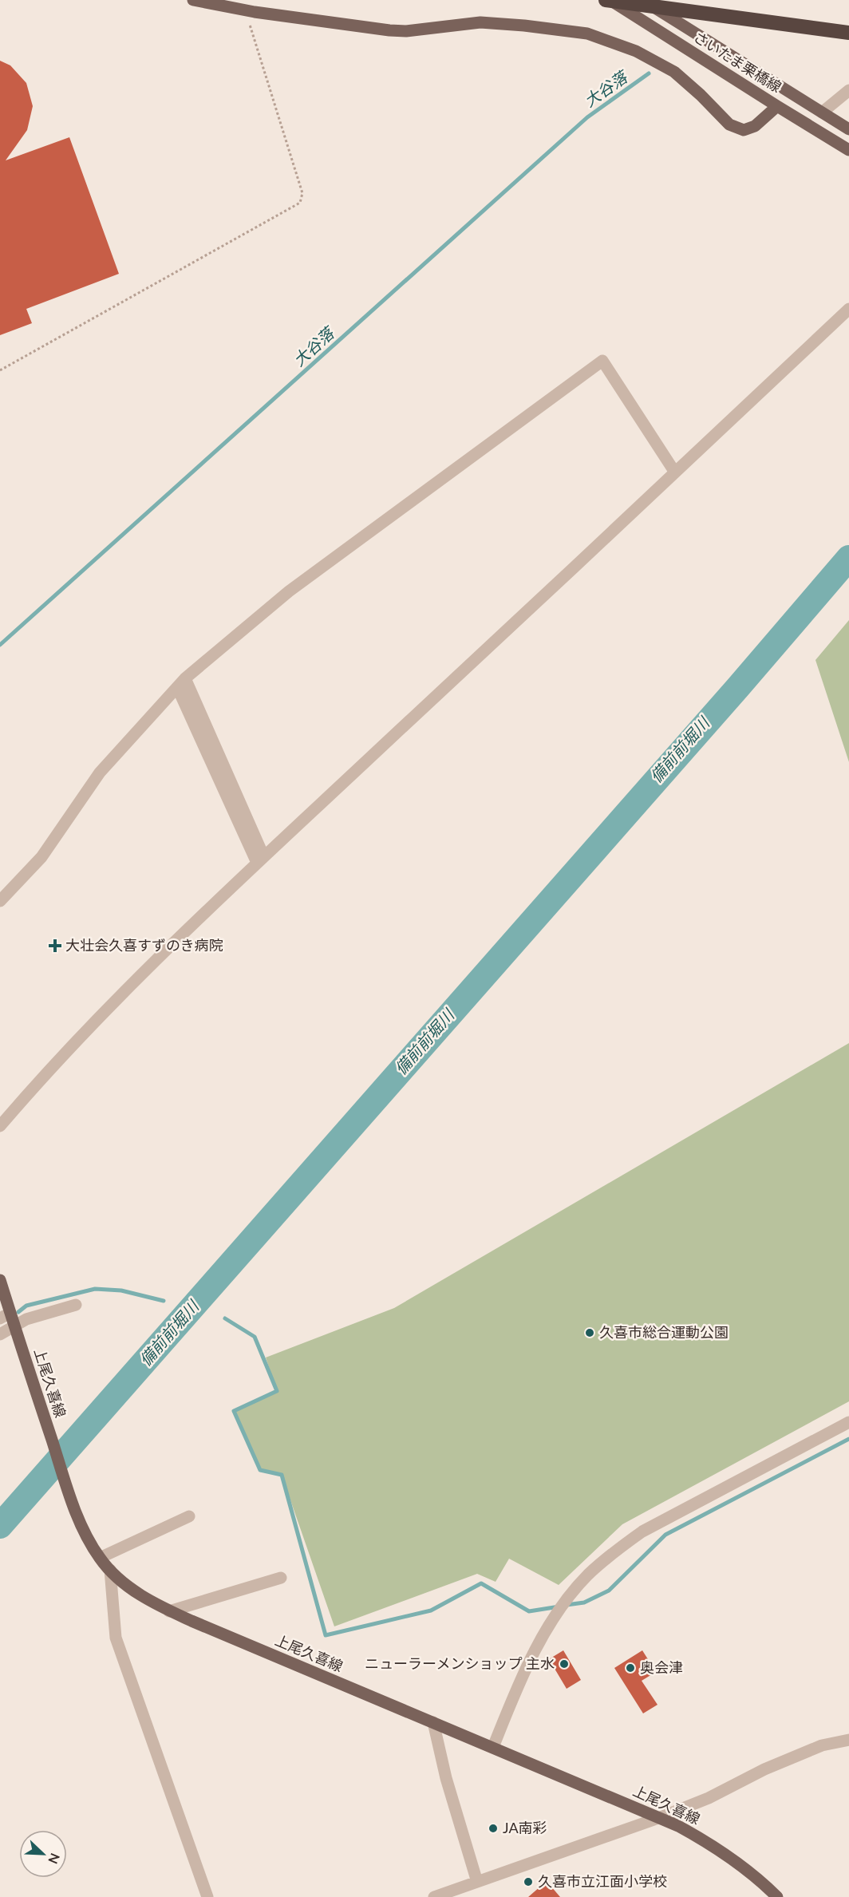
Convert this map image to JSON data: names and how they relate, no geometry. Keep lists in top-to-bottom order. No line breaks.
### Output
{"streets":{"main road":["さいたま栗橋線","上尾久喜線"]},"water":["大谷落","備前前堀川"],"places":{"health":["大壮会久喜すずのき病院"],"other":["久喜市総合運動公園","ニューラーメンショップ 主水","奥会津","JA南彩","久喜市立江面小学校"]},"north":"bottom right"}
